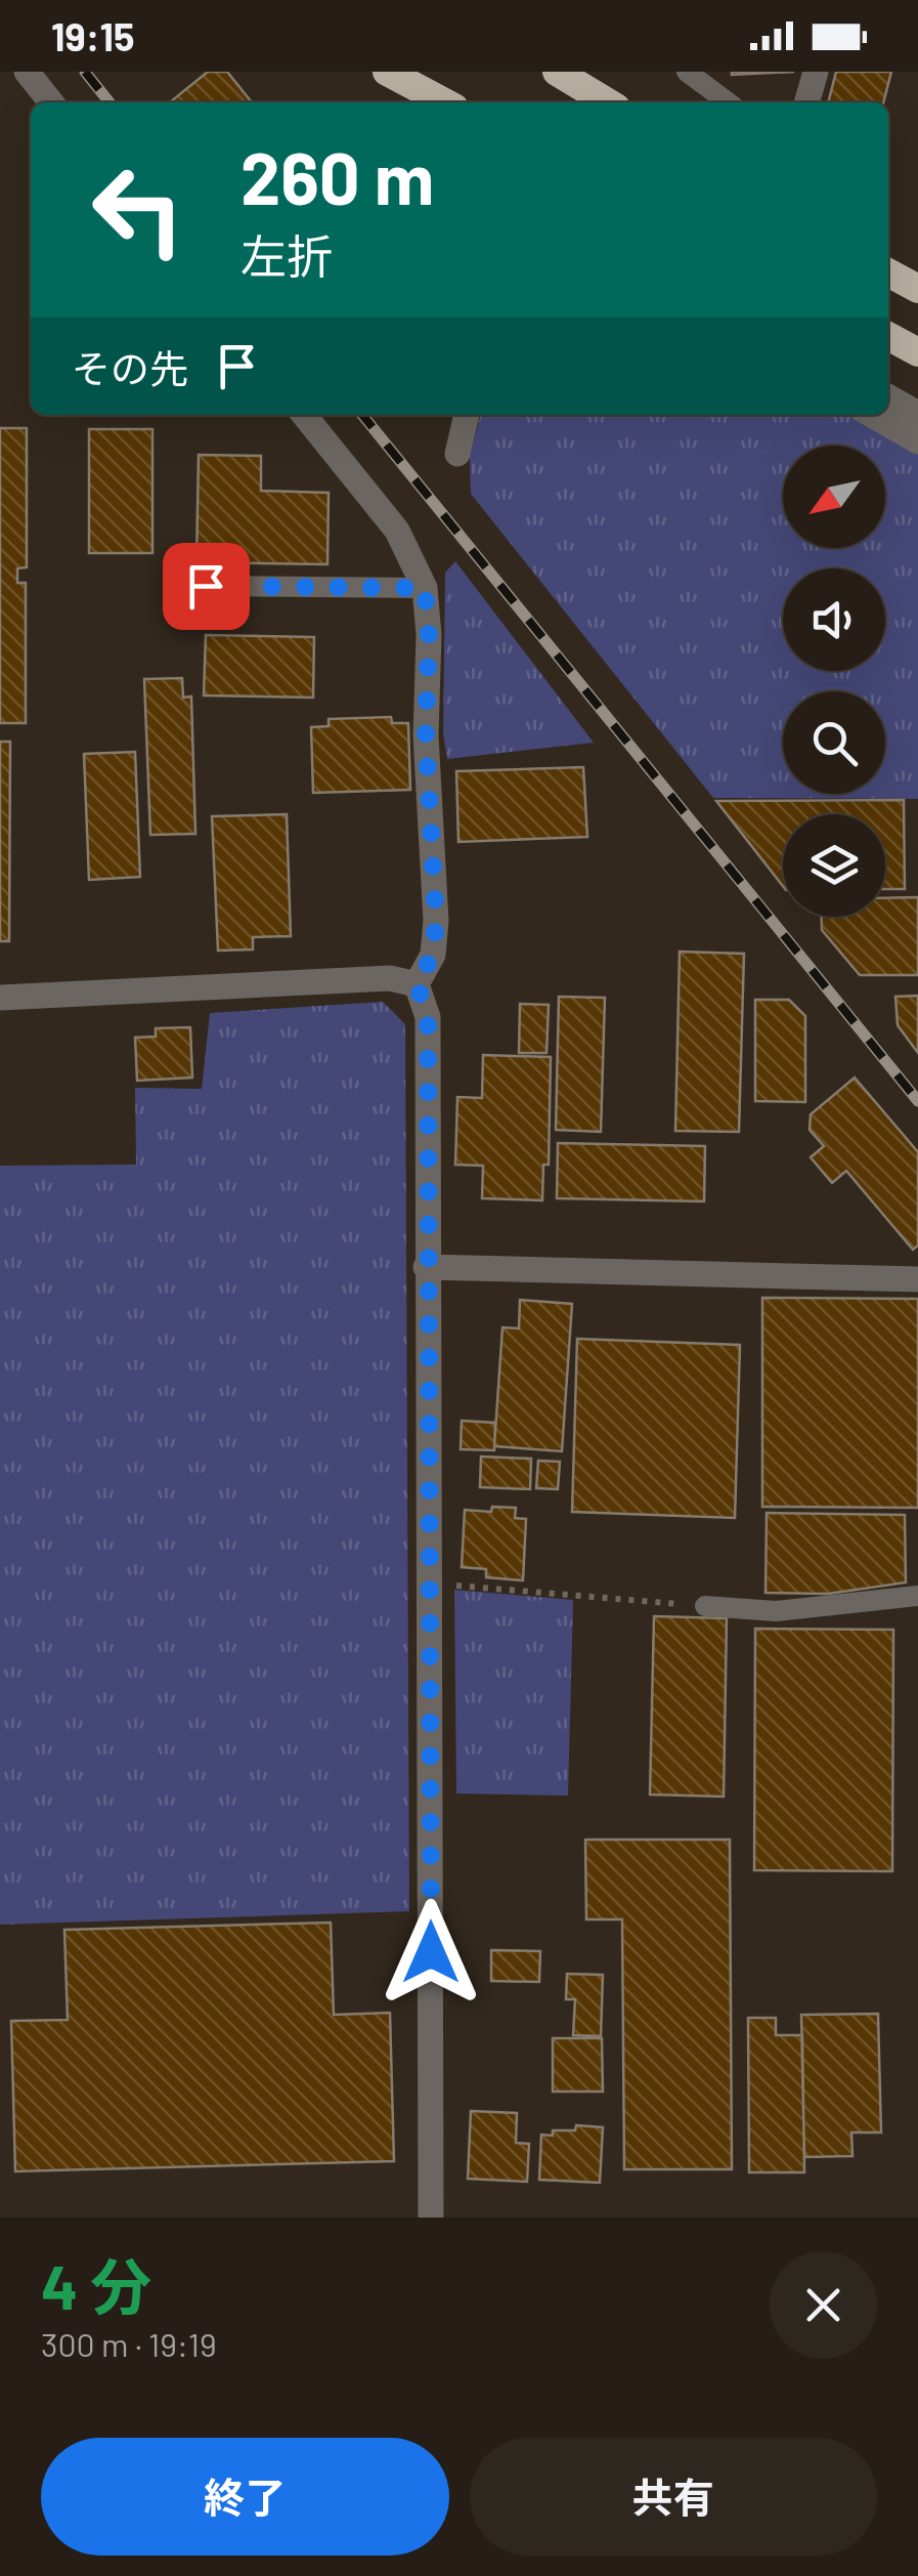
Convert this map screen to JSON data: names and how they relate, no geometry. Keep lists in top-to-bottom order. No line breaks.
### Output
{"north":"bottom left","page":{"status":"19:15","turn":["260 m","左折"],"then":"その先","heading":["4 分","300 m · 19:19"],"buttons":["終了","共有"]}}
